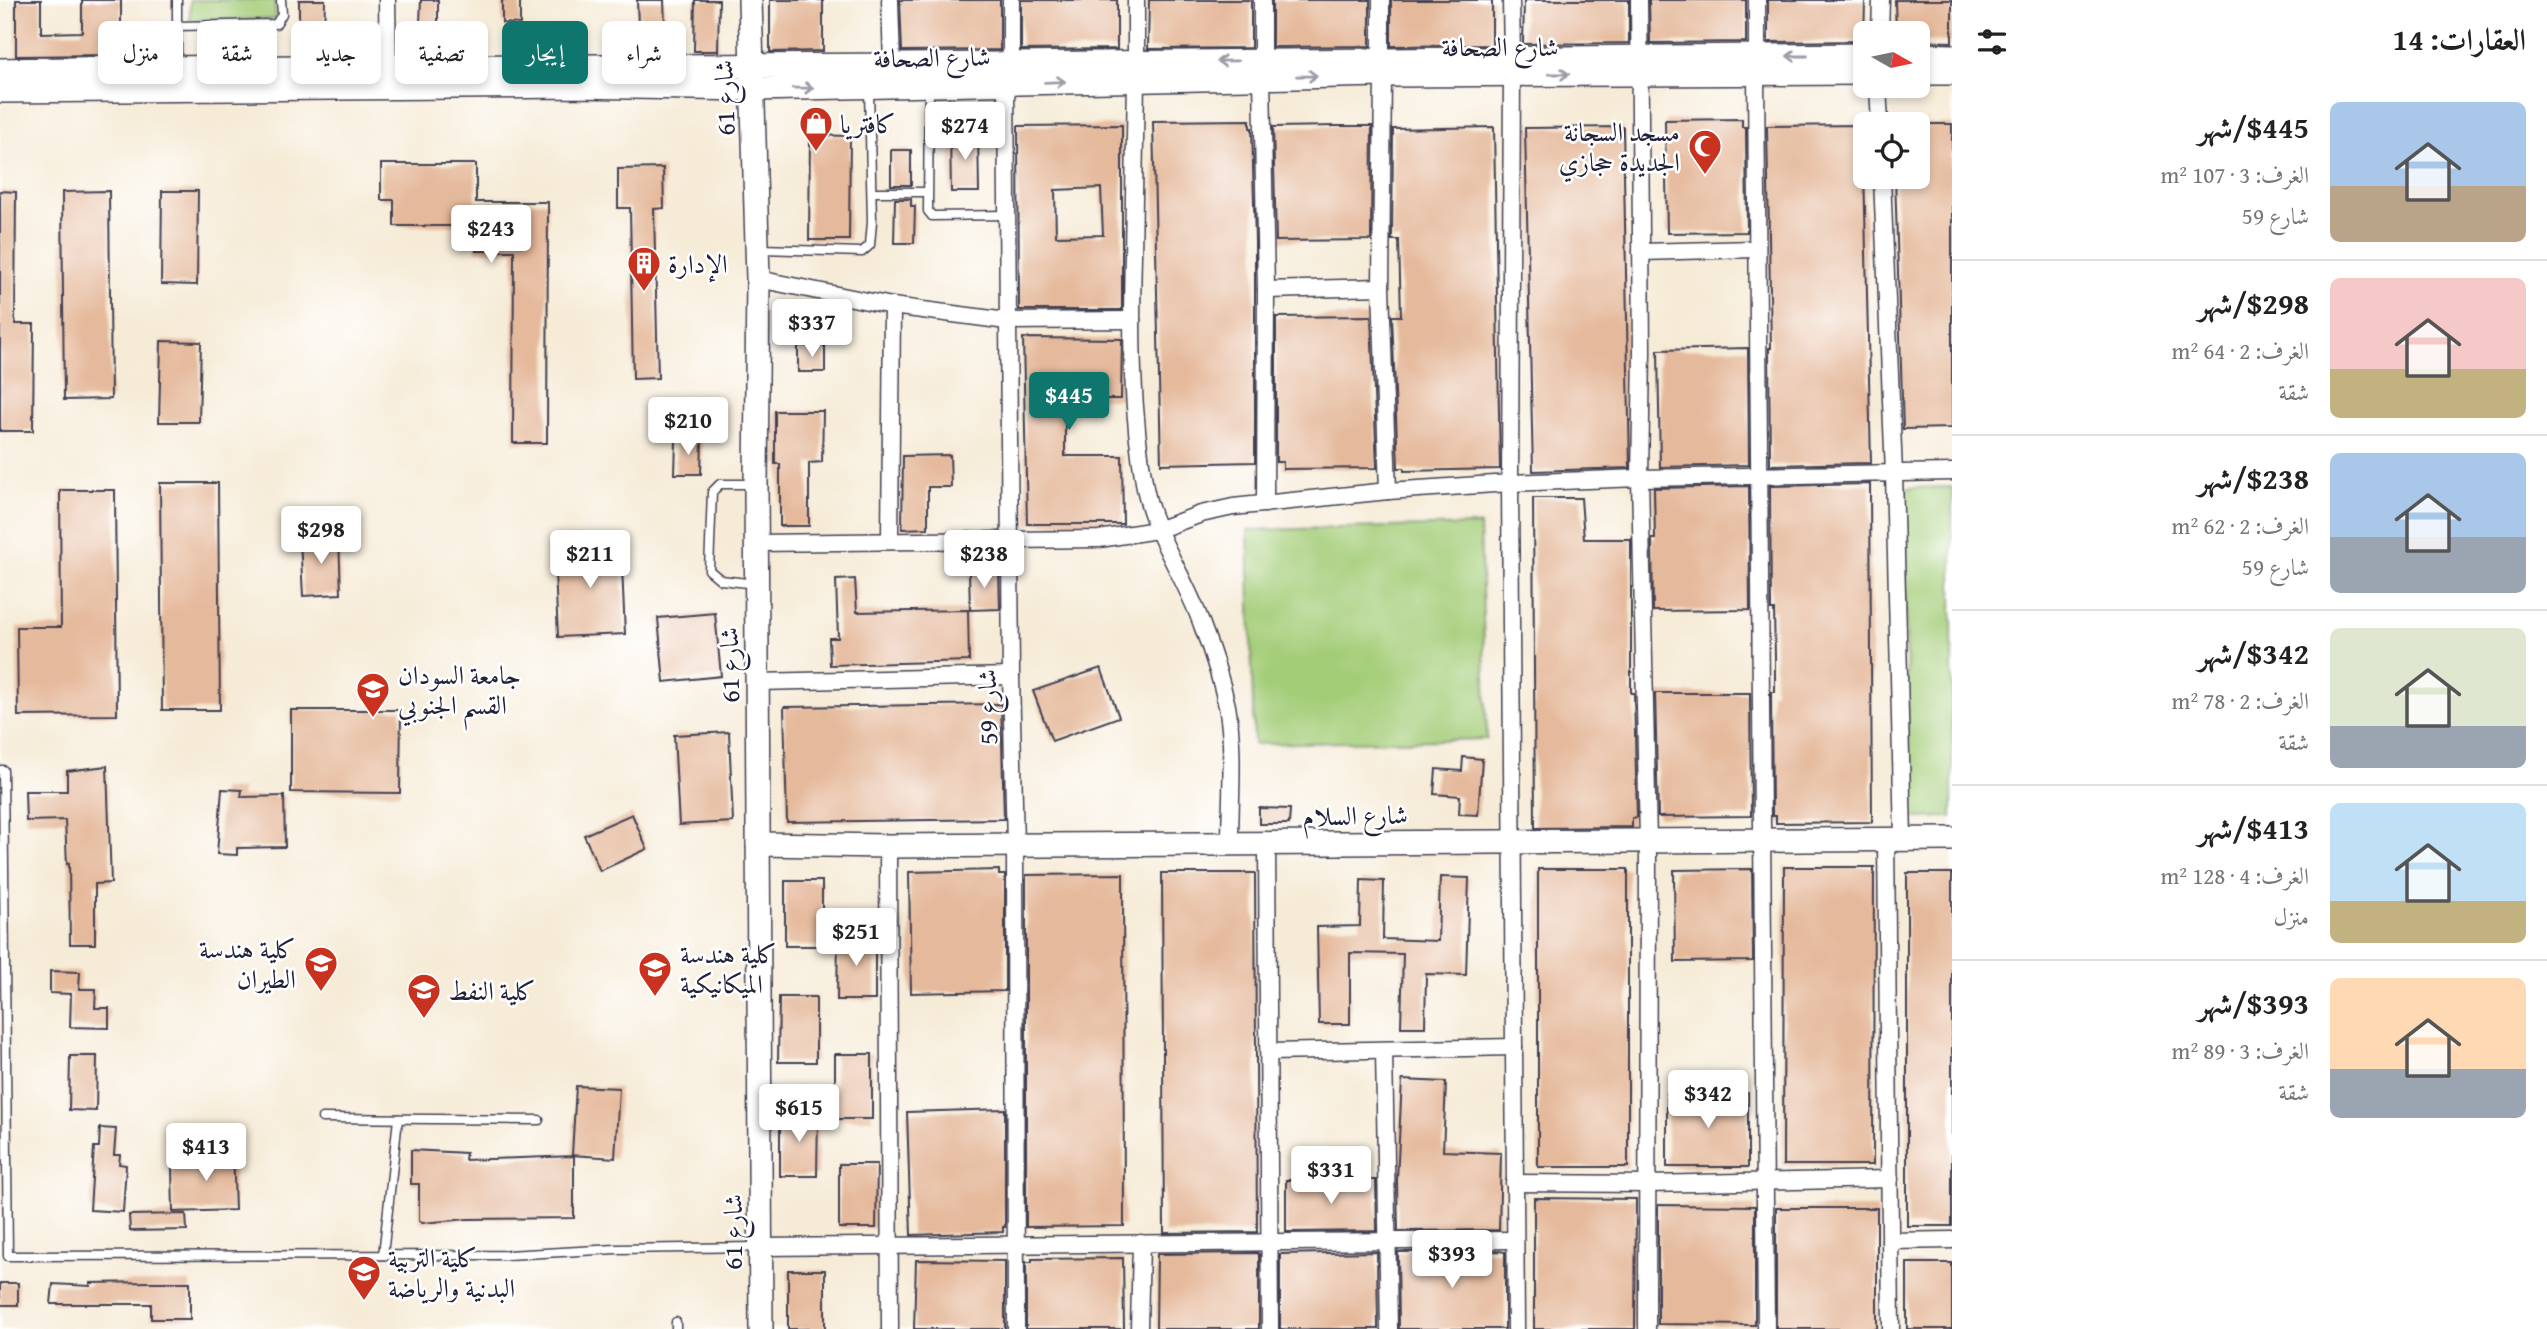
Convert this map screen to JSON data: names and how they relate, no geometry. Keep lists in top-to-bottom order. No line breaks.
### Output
{"streets":{"main road":["شارع الصحافة","شارع 61","شارع السلام"],"street":["شارع 59"]},"crossings":[["شارع الصحافة","شارع 61"],["شارع الصحافة","شارع 59"],["شارع 61","شارع السلام"],["شارع 59","شارع السلام"]],"places":{"shop":["كافتريا"],"mosque":["مسجد السجانة الجديدة حجازي"],"building":["الإدارة"],"school or university":["جامعة السودان القسم الجنوبي","كلية هندسة الطيران","كلية هندسة الميكانيكية","كلية النفط","كلية التربية البدنية والرياضة"]},"north":"right","page":{"heading":"العقارات: 14","chip":["شراء","إيجار","تصفية","جديد","شقة","منزل"],"list":[{"name":"$445/شهر","note":"الغرف: 3 · 107 m² · شارع 59"},{"name":"$298/شهر","note":"الغرف: 2 · 64 m² · شقة"},{"name":"$238/شهر","note":"الغرف: 2 · 62 m² · شارع 59"},{"name":"$342/شهر","note":"الغرف: 2 · 78 m² · شقة"},{"name":"$413/شهر","note":"الغرف: 4 · 128 m² · منزل"},{"name":"$393/شهر","note":"الغرف: 3 · 89 m² · شقة"}],"price":["$274","$243","$337","$445","$210","$298","$211","$238","$251","$342","$615","$413","$331","$393"]}}
